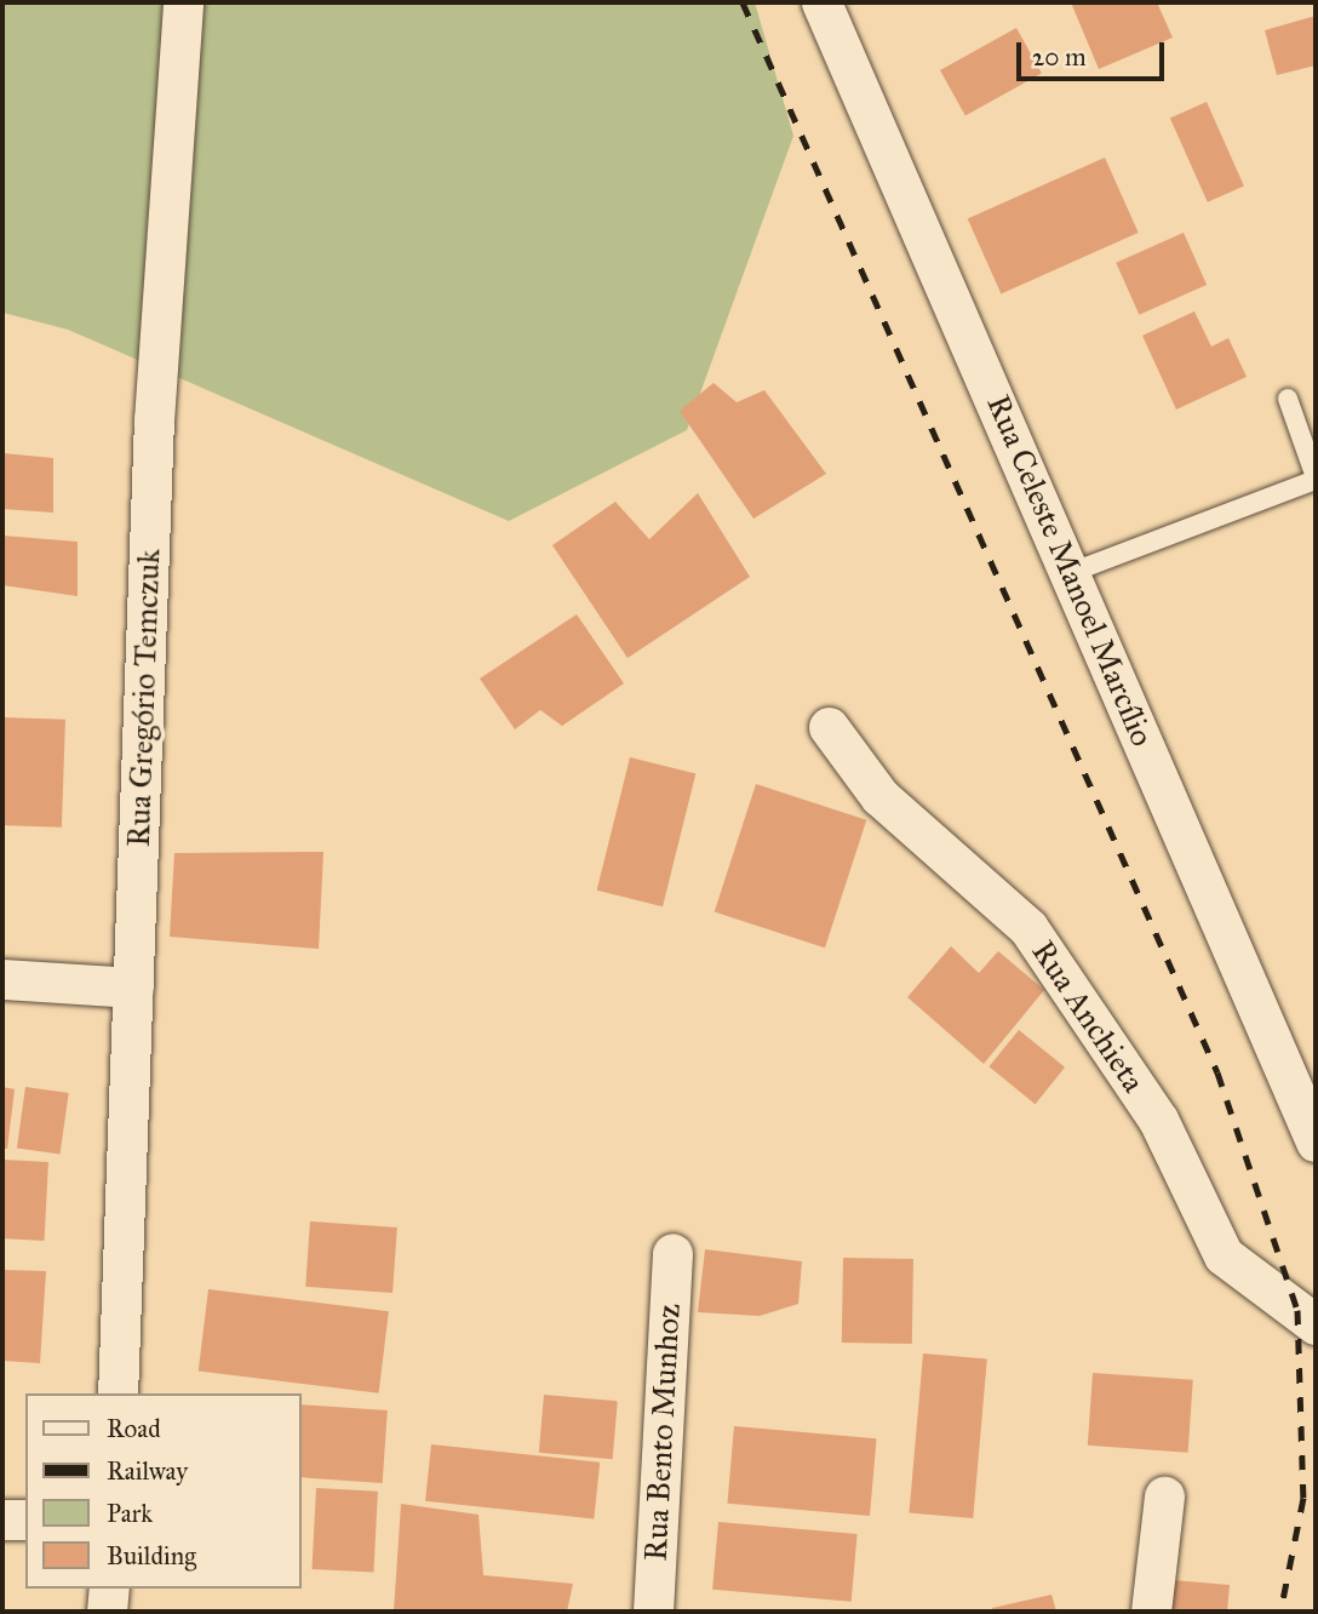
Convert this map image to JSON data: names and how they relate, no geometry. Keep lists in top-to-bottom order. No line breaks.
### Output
{"streets":{"street":["Rua Celeste Manoel Marcílio","Rua Gregório Temczuk","Rua Anchieta","Rua Bento Munhoz"]},"legend":["Road","Railway","Park","Building"],"scale_bar":"20 m"}
